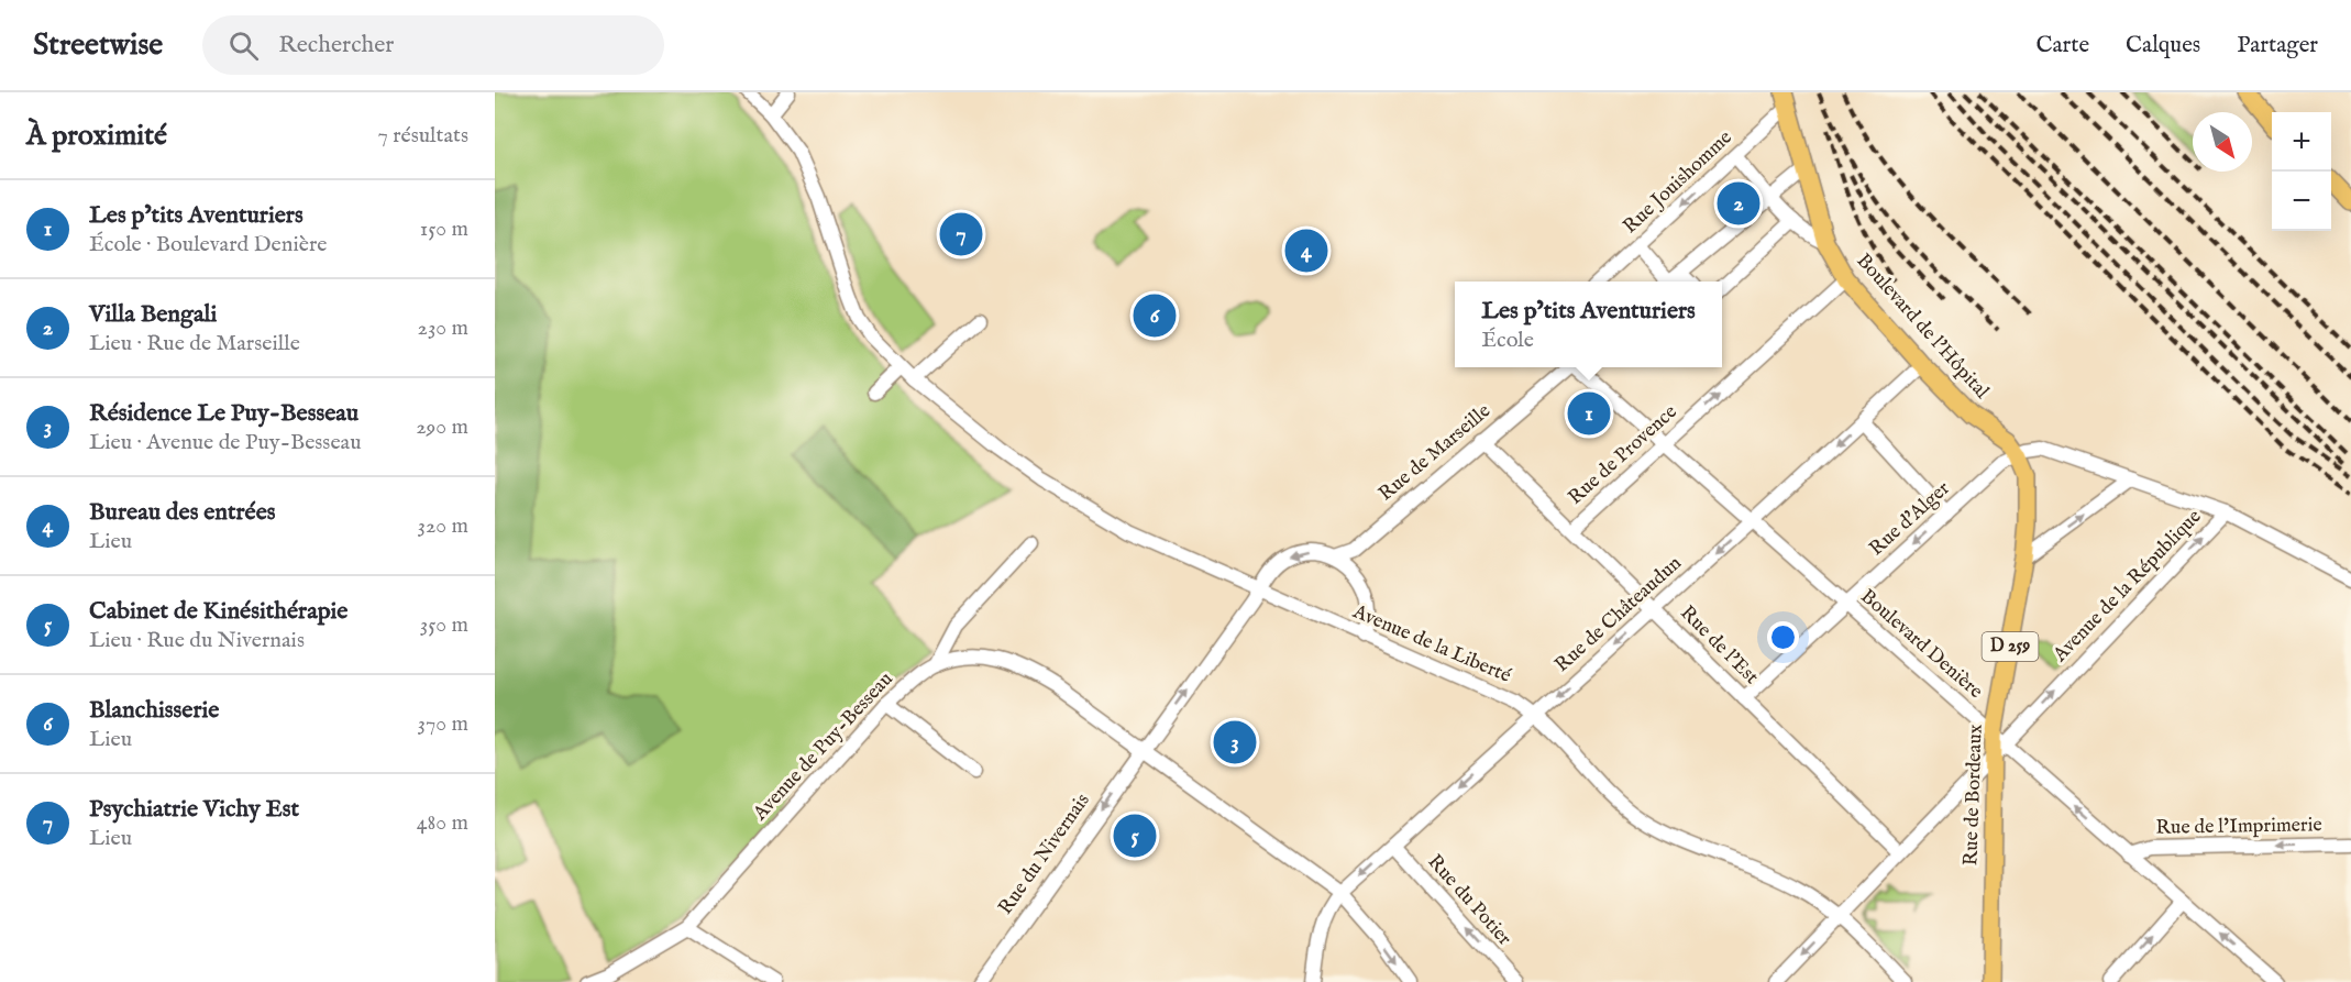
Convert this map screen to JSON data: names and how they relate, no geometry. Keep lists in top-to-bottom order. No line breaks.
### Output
{"streets":{"main road":["Boulevard de l'Hôpital","D 259","Rue de Bordeaux"],"street":["Rue Jouishomme","Rue de Marseille","Rue de Provence","Rue d'Alger","Avenue de la République","Rue de Châteaudun","Avenue de la Liberté","Boulevard Denière","Rue de l'Est","Avenue de Puy-Besseau","Rue de l'Imprimerie","Rue du Nivernais","Rue du Potier"]},"crossings":[["Rue Jouishomme","Boulevard de l'Hôpital"],["Boulevard de l'Hôpital","Rue de Provence"],["Boulevard de l'Hôpital","Rue d'Alger"],["Boulevard de l'Hôpital","Rue de Châteaudun"],["Boulevard de l'Hôpital","Rue de Bordeaux"],["Rue de Marseille","Rue de l'Est"],["Rue de Marseille","Rue du Nivernais"],["Rue de Provence","Boulevard Denière"],["Rue de Provence","Rue de l'Est"],["Rue d'Alger","Boulevard Denière"],["Rue d'Alger","Rue de l'Est"],["Rue d'Alger","Rue de Bordeaux"],["Avenue de la République","Boulevard Denière"],["Avenue de la République","Rue de Bordeaux"],["Rue de Châteaudun","Avenue de la Liberté"],["Rue de Châteaudun","Boulevard Denière"],["Rue de Châteaudun","Rue de l'Est"],["Rue de Châteaudun","Avenue de Puy-Besseau"],["Rue de Châteaudun","Rue du Potier"],["Avenue de la Liberté","Rue du Nivernais"],["Boulevard Denière","Rue de Bordeaux"],["Boulevard Denière","Rue de l'Imprimerie"],["Avenue de Puy-Besseau","Rue du Nivernais"]],"one_way":["Rue d'Alger","Rue de Châteaudun","Rue de l'Imprimerie","Rue du Potier"],"north":"bottom right","page":{"header":"Streetwise","search":"Rechercher","nav":["Carte","Calques","Partager"],"heading":["À proximité","7 résultats"],"map_buttons":["+","−"],"list":[{"mark":"1","name":"Les p’tits Aventuriers","note":"École · Boulevard Denière","value":"150 m"},{"mark":"2","name":"Villa Bengali","note":"Lieu · Rue de Marseille","value":"230 m"},{"mark":"3","name":"Résidence Le Puy-Besseau","note":"Lieu · Avenue de Puy-Besseau","value":"290 m"},{"mark":"4","name":"Bureau des entrées","note":"Lieu","value":"320 m"},{"mark":"5","name":"Cabinet de Kinésithérapie","note":"Lieu · Rue du Nivernais","value":"350 m"},{"mark":"6","name":"Blanchisserie","note":"Lieu","value":"370 m"},{"mark":"7","name":"Psychiatrie Vichy Est","note":"Lieu","value":"480 m"}],"pins":["2","7","4","6","1","3","5"],"popup":["Les p’tits Aventuriers","École"]}}
